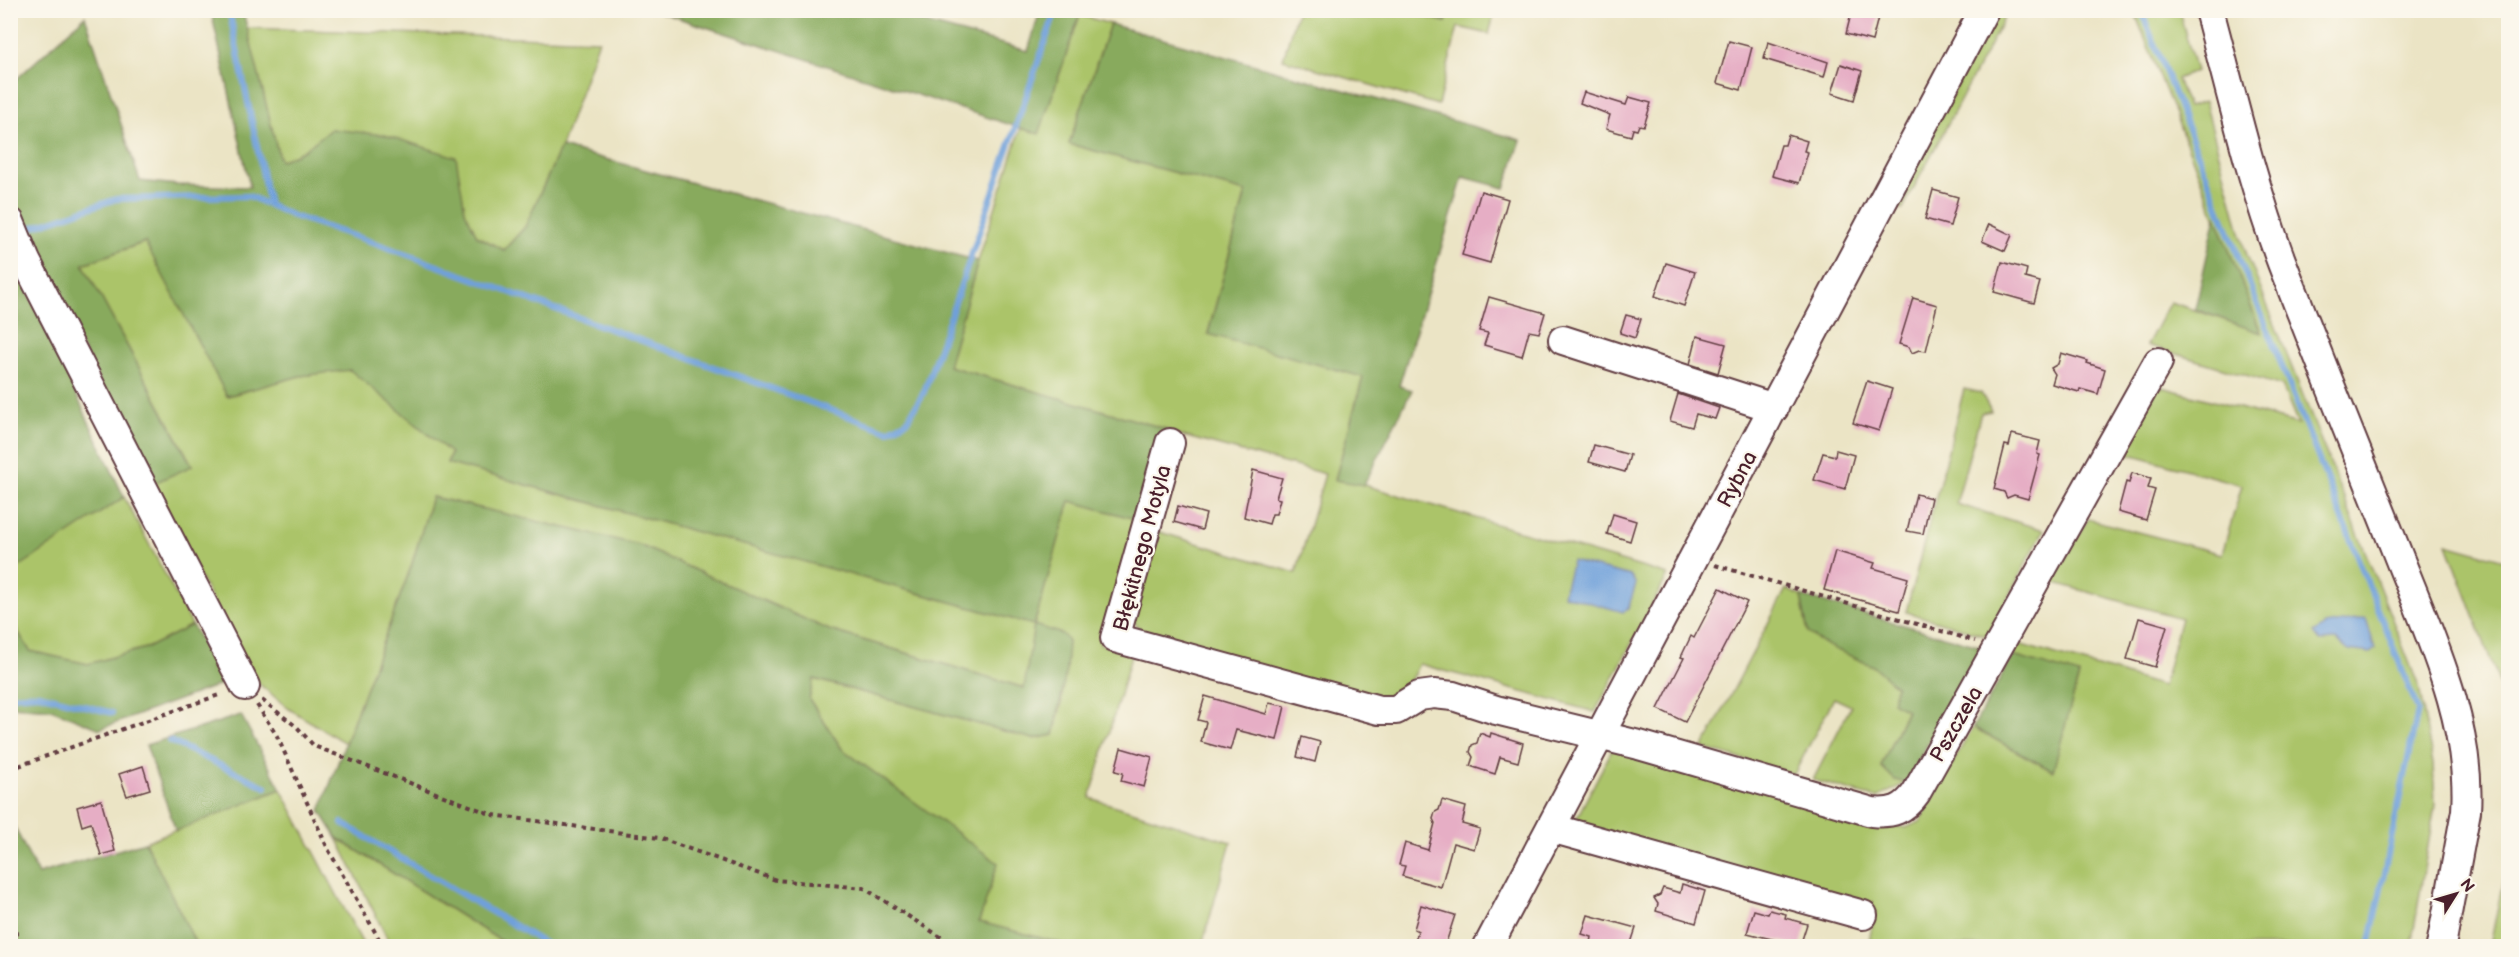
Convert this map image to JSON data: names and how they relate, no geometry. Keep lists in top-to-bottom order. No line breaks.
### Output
{"streets":{"street":["Rybna","Błękitnego Motyla","Pszczela"]},"crossings":[["Rybna","Błękitnego Motyla"],["Rybna","Pszczela"],["Błękitnego Motyla","Pszczela"]],"north":"top right"}
